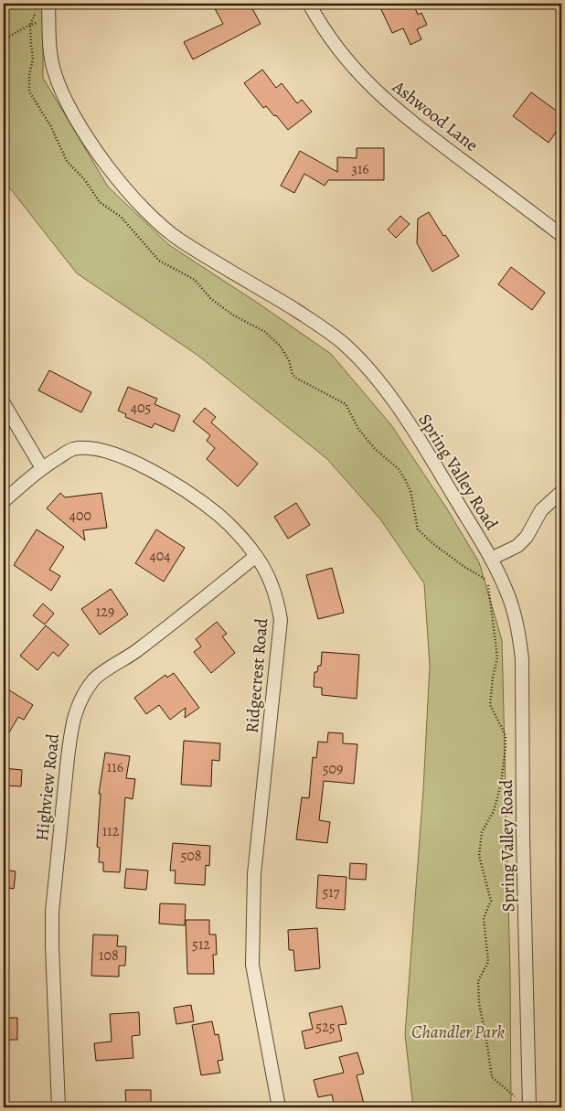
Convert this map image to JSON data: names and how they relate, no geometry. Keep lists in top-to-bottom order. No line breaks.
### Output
{"streets":{"street":["Ashwood Lane","Spring Valley Road","Ridgecrest Road","Highview Road"]},"crossings":[["Ridgecrest Road","Highview Road"]],"parks":["Chandler Park"],"house_numbers":["316","405","400","404","129","116","509","112","508","517","512","108","525"]}
